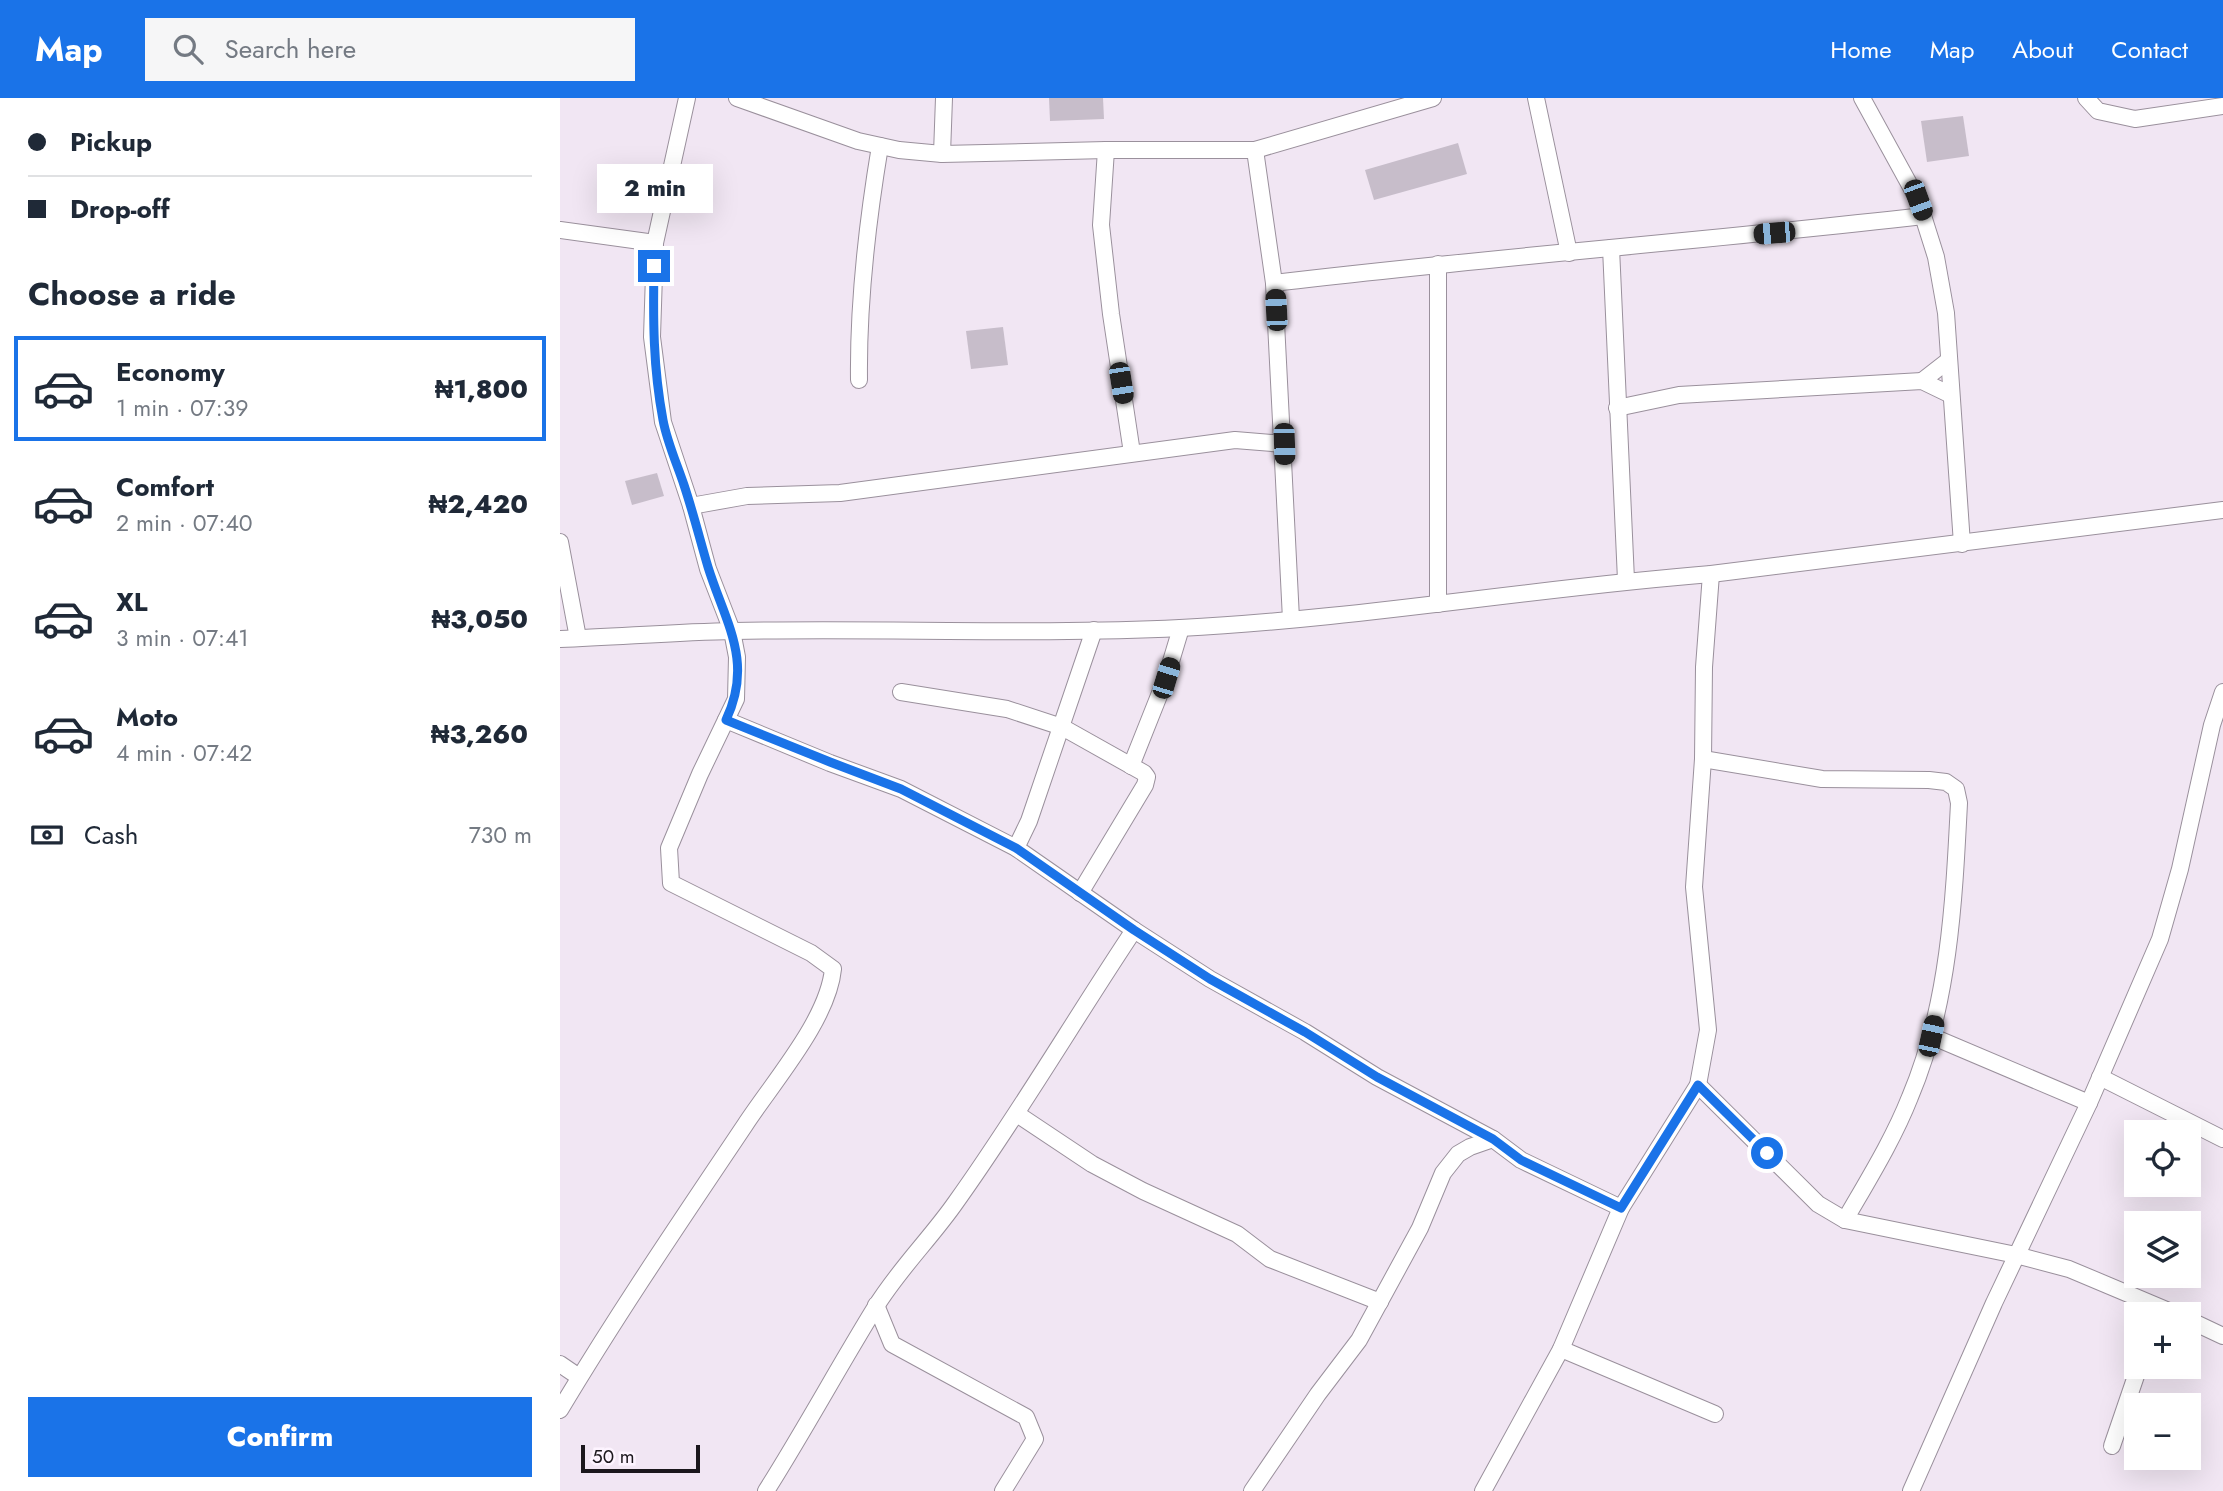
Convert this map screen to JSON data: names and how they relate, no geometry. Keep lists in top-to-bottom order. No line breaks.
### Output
{"scale_bar":"50 m","page":{"header":"Map","search":"Search here","nav":["Home","Map","About","Contact"],"banner":["Pickup","Drop-off"],"bubble":"2 min","heading":"Choose a ride","list":[{"name":"Economy","note":"1 min · 07:39","value":"₦1,800"},{"name":"Comfort","note":"2 min · 07:40","value":"₦2,420"},{"name":"XL","note":"3 min · 07:41","value":"₦3,050"},{"name":"Moto","note":"4 min · 07:42","value":"₦3,260"}],"pay":["Cash","730 m"],"map_buttons":["+","−"],"buttons":"Confirm","scale":"50 m"}}
